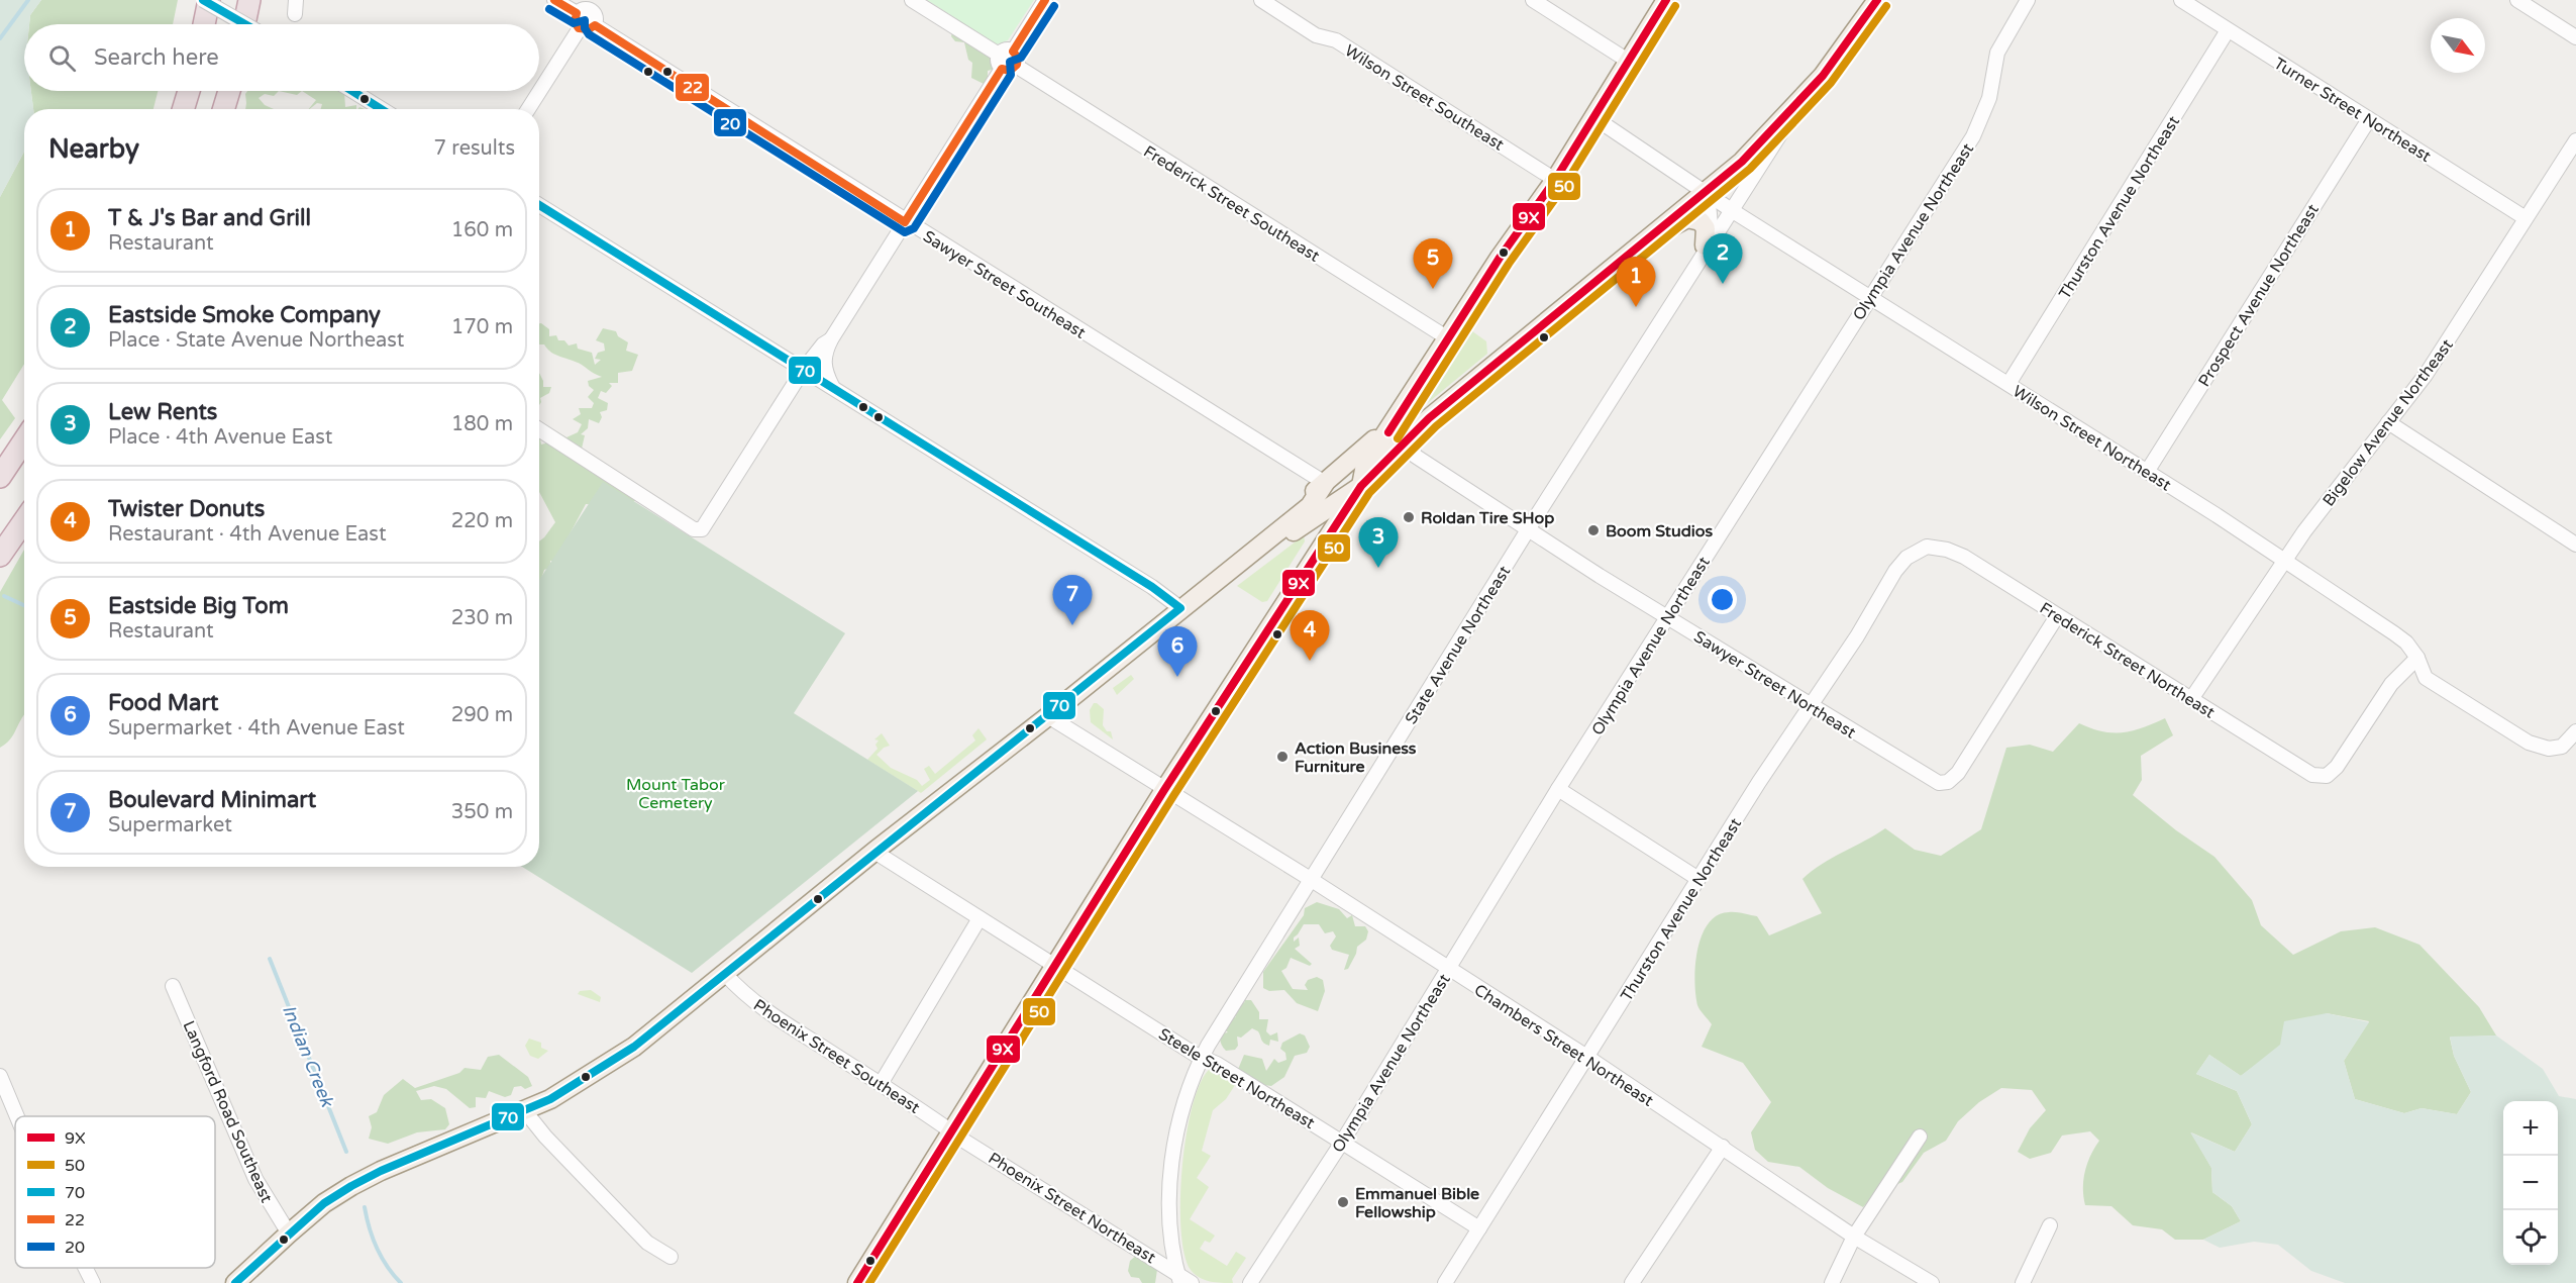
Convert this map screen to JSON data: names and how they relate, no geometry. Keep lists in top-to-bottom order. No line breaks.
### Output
{"streets":{"main road":["State Avenue Northeast"],"street":["Wilson Street Southeast","Turner Street Northeast","Frederick Street Southeast","Thurston Avenue Northeast","Olympia Avenue Northeast","Sawyer Street Southeast","Prospect Avenue Northeast","Bigelow Avenue Northeast","Wilson Street Northeast","Frederick Street Northeast","Sawyer Street Northeast","Chambers Street Northeast","Phoenix Street Southeast","Steele Street Northeast","Langford Road Southeast","Phoenix Street Northeast"]},"crossings":[["Turner Street Northeast","Thurston Avenue Northeast"],["Turner Street Northeast","Prospect Avenue Northeast"],["Turner Street Northeast","Bigelow Avenue Northeast"],["Thurston Avenue Northeast","Wilson Street Northeast"],["Thurston Avenue Northeast","Frederick Street Northeast"],["Thurston Avenue Northeast","Sawyer Street Northeast"],["Thurston Avenue Northeast","Chambers Street Northeast"],["Thurston Avenue Northeast","Steele Street Northeast"],["Olympia Avenue Northeast","Wilson Street Northeast"],["Olympia Avenue Northeast","Sawyer Street Northeast"],["Olympia Avenue Northeast","Chambers Street Northeast"],["Olympia Avenue Northeast","Steele Street Northeast"],["Prospect Avenue Northeast","Wilson Street Northeast"],["Bigelow Avenue Northeast","Wilson Street Northeast"],["Bigelow Avenue Northeast","Frederick Street Northeast"],["Wilson Street Northeast","State Avenue Northeast"],["Wilson Street Northeast","Frederick Street Northeast"],["State Avenue Northeast","Sawyer Street Northeast"],["State Avenue Northeast","Chambers Street Northeast"],["State Avenue Northeast","Steele Street Northeast"],["State Avenue Northeast","Phoenix Street Northeast"],["Frederick Street Northeast","Sawyer Street Northeast"],["Phoenix Street Southeast","Phoenix Street Northeast"]],"water":["Indian Creek"],"parks":["Mount Tabor Cemetery"],"places":["Roldan Tire SHop","Boom Studios","Action Business Furniture","Emmanuel Bible Fellowship"],"lines":["transit line 9X","transit line 70","transit line 22","transit line 50","transit line 20"],"legend":["9X","50","70","22","20"],"north":"bottom right","page":{"search":"Search here","heading":["Nearby","7 results"],"list":[{"mark":"1","name":"T & J's Bar and Grill","note":"Restaurant","value":"160 m"},{"mark":"2","name":"Eastside Smoke Company","note":"Place · State Avenue Northeast","value":"170 m"},{"mark":"3","name":"Lew Rents","note":"Place · 4th Avenue East","value":"180 m"},{"mark":"4","name":"Twister Donuts","note":"Restaurant · 4th Avenue East","value":"220 m"},{"mark":"5","name":"Eastside Big Tom","note":"Restaurant","value":"230 m"},{"mark":"6","name":"Food Mart","note":"Supermarket · 4th Avenue East","value":"290 m"},{"mark":"7","name":"Boulevard Minimart","note":"Supermarket","value":"350 m"}],"pins":["2","5","1","3","7","4","6"],"map_buttons":["+","−"]}}
